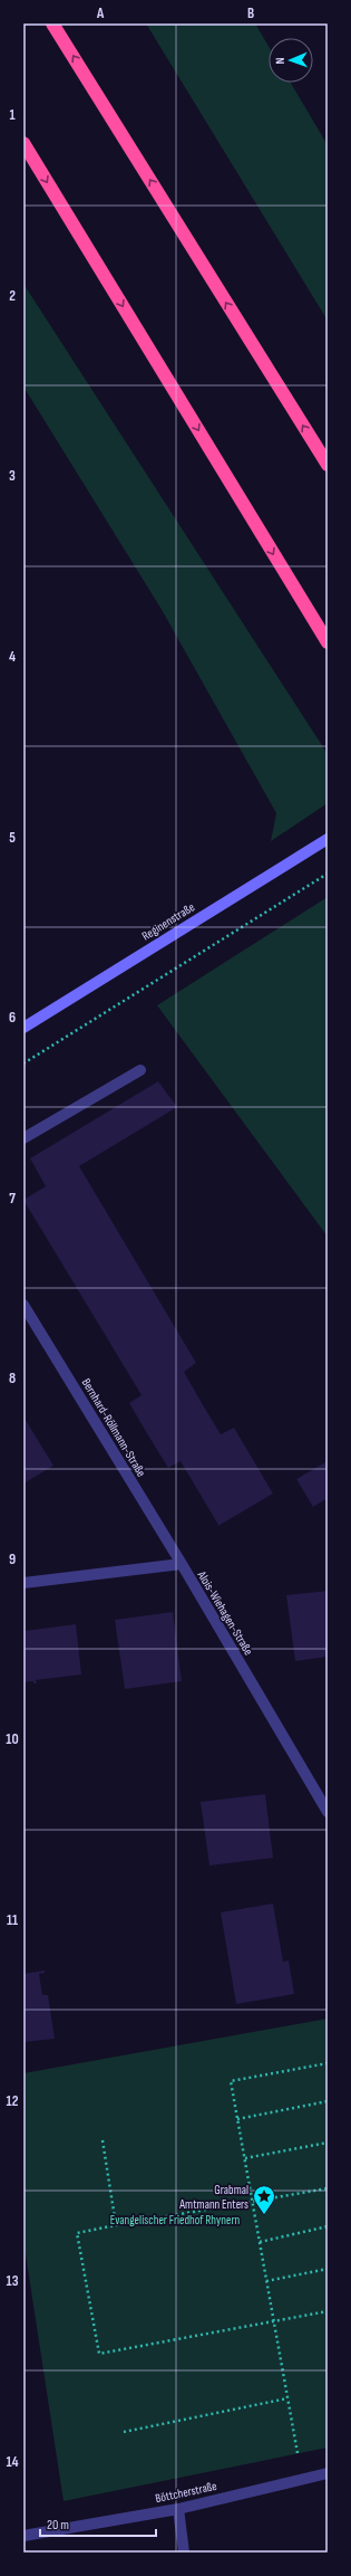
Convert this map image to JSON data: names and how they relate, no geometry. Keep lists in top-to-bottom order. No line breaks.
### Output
{"streets":{"street":["Reginenstraße","Bernhard-Röllmann-Straße","Alois-Wiehagen-Straße","Böttcherstraße"]},"crossings":[["Bernhard-Röllmann-Straße","Alois-Wiehagen-Straße"]],"parks":["Evangelischer Friedhof Rhynern"],"places":{"place":["Grabmal Amtmann Enters"]},"scale_bar":"20 m","north":"left","grid":{"columns":["A","B"],"rows":["1","2","3","4","5","6","7","8","9","10","11","12","13","14"]}}
